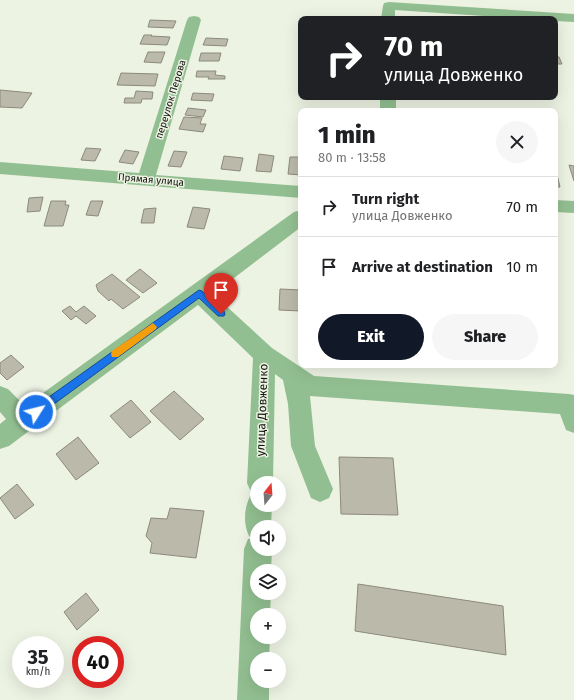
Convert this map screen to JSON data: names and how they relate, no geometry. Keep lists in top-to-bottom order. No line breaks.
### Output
{"streets":{"street":["переулок Перова","Прямая улица","улица Довженко"]},"crossings":[["переулок Перова","Прямая улица"]],"north":"top","page":{"turn":["70 m","улица Довженко"],"heading":["1 min","80 m · 13:58"],"list":[{"name":"Turn right","note":"улица Довженко","value":"70 m"},{"name":"Arrive at destination","value":"10 m"}],"buttons":["Exit","Share"],"map_buttons":["+","−"],"speed":"35 km/h","limit":"40"}}
